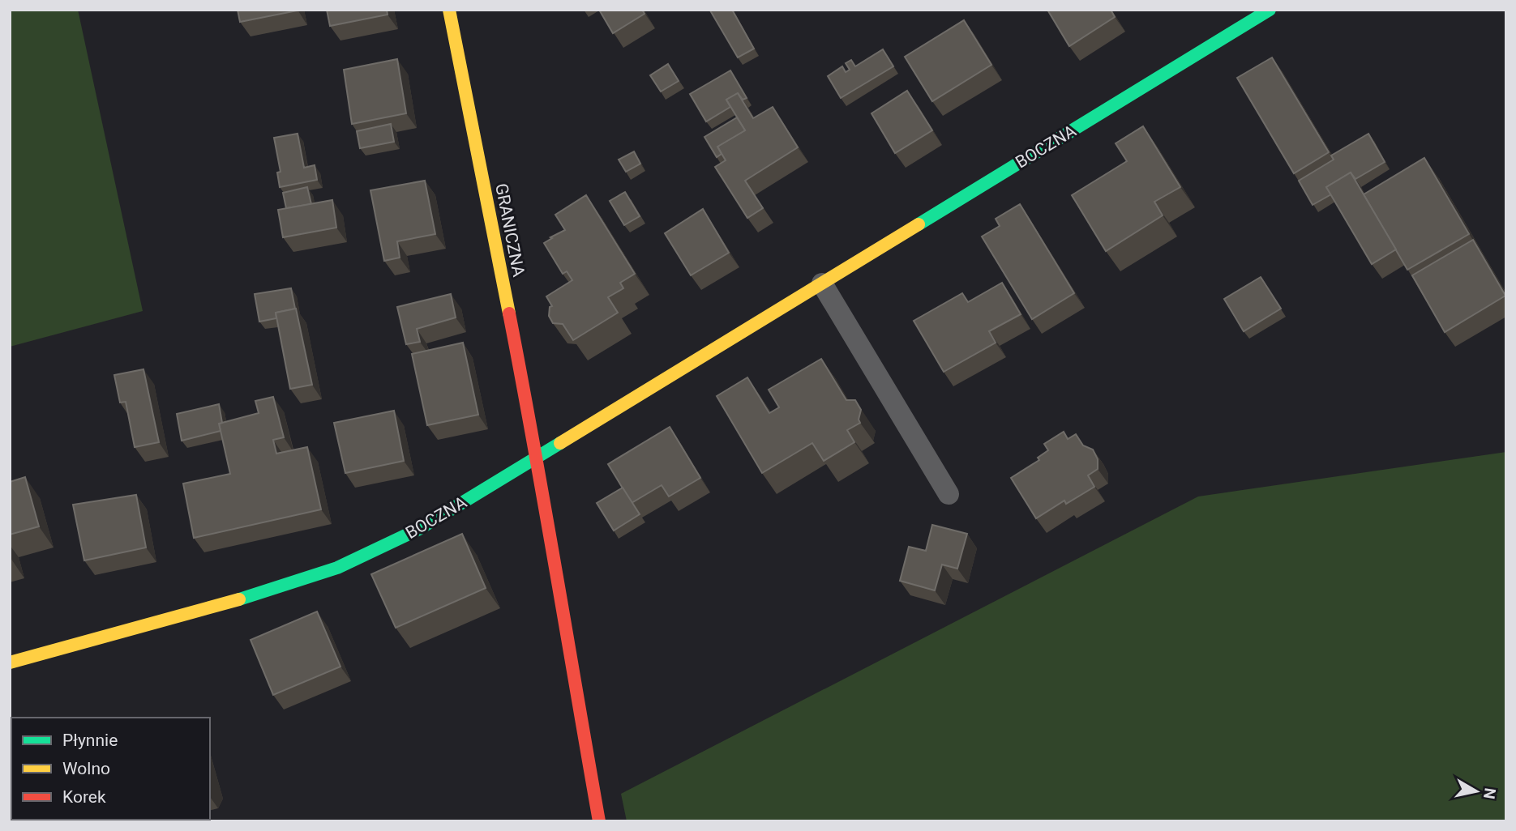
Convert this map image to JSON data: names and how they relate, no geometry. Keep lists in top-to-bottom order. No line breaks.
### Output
{"streets":{"street":["BOCZNA","GRANICZNA"]},"crossings":[["BOCZNA","GRANICZNA"]],"legend":["Płynnie","Wolno","Korek"],"north":"right"}
